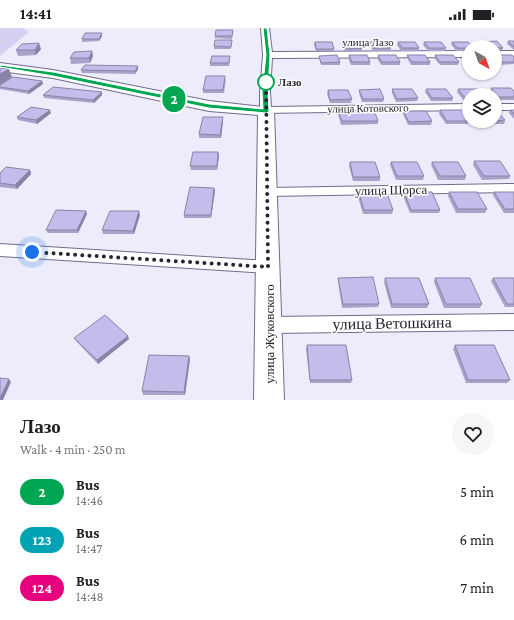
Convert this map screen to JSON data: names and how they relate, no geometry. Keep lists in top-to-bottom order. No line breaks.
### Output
{"streets":{"street":["улица Лазо","улица Котовского","улица Щорса","улица Ветошкина","улица Жуковского"]},"crossings":[["улица Лазо","улица Жуковского"],["улица Котовского","улица Жуковского"],["улица Щорса","улица Жуковского"],["улица Ветошкина","улица Жуковского"]],"places":["Лазо"],"lines":["bus line 2"],"north":"bottom right","page":{"status":"14:41","on_map":"2","heading":["Лазо","Walk · 4 min · 250 m"],"list":[{"mark":"2","name":"Bus","note":"14:46","value":"5 min"},{"mark":"123","name":"Bus","note":"14:47","value":"6 min"},{"mark":"124","name":"Bus","note":"14:48","value":"7 min"}]}}
